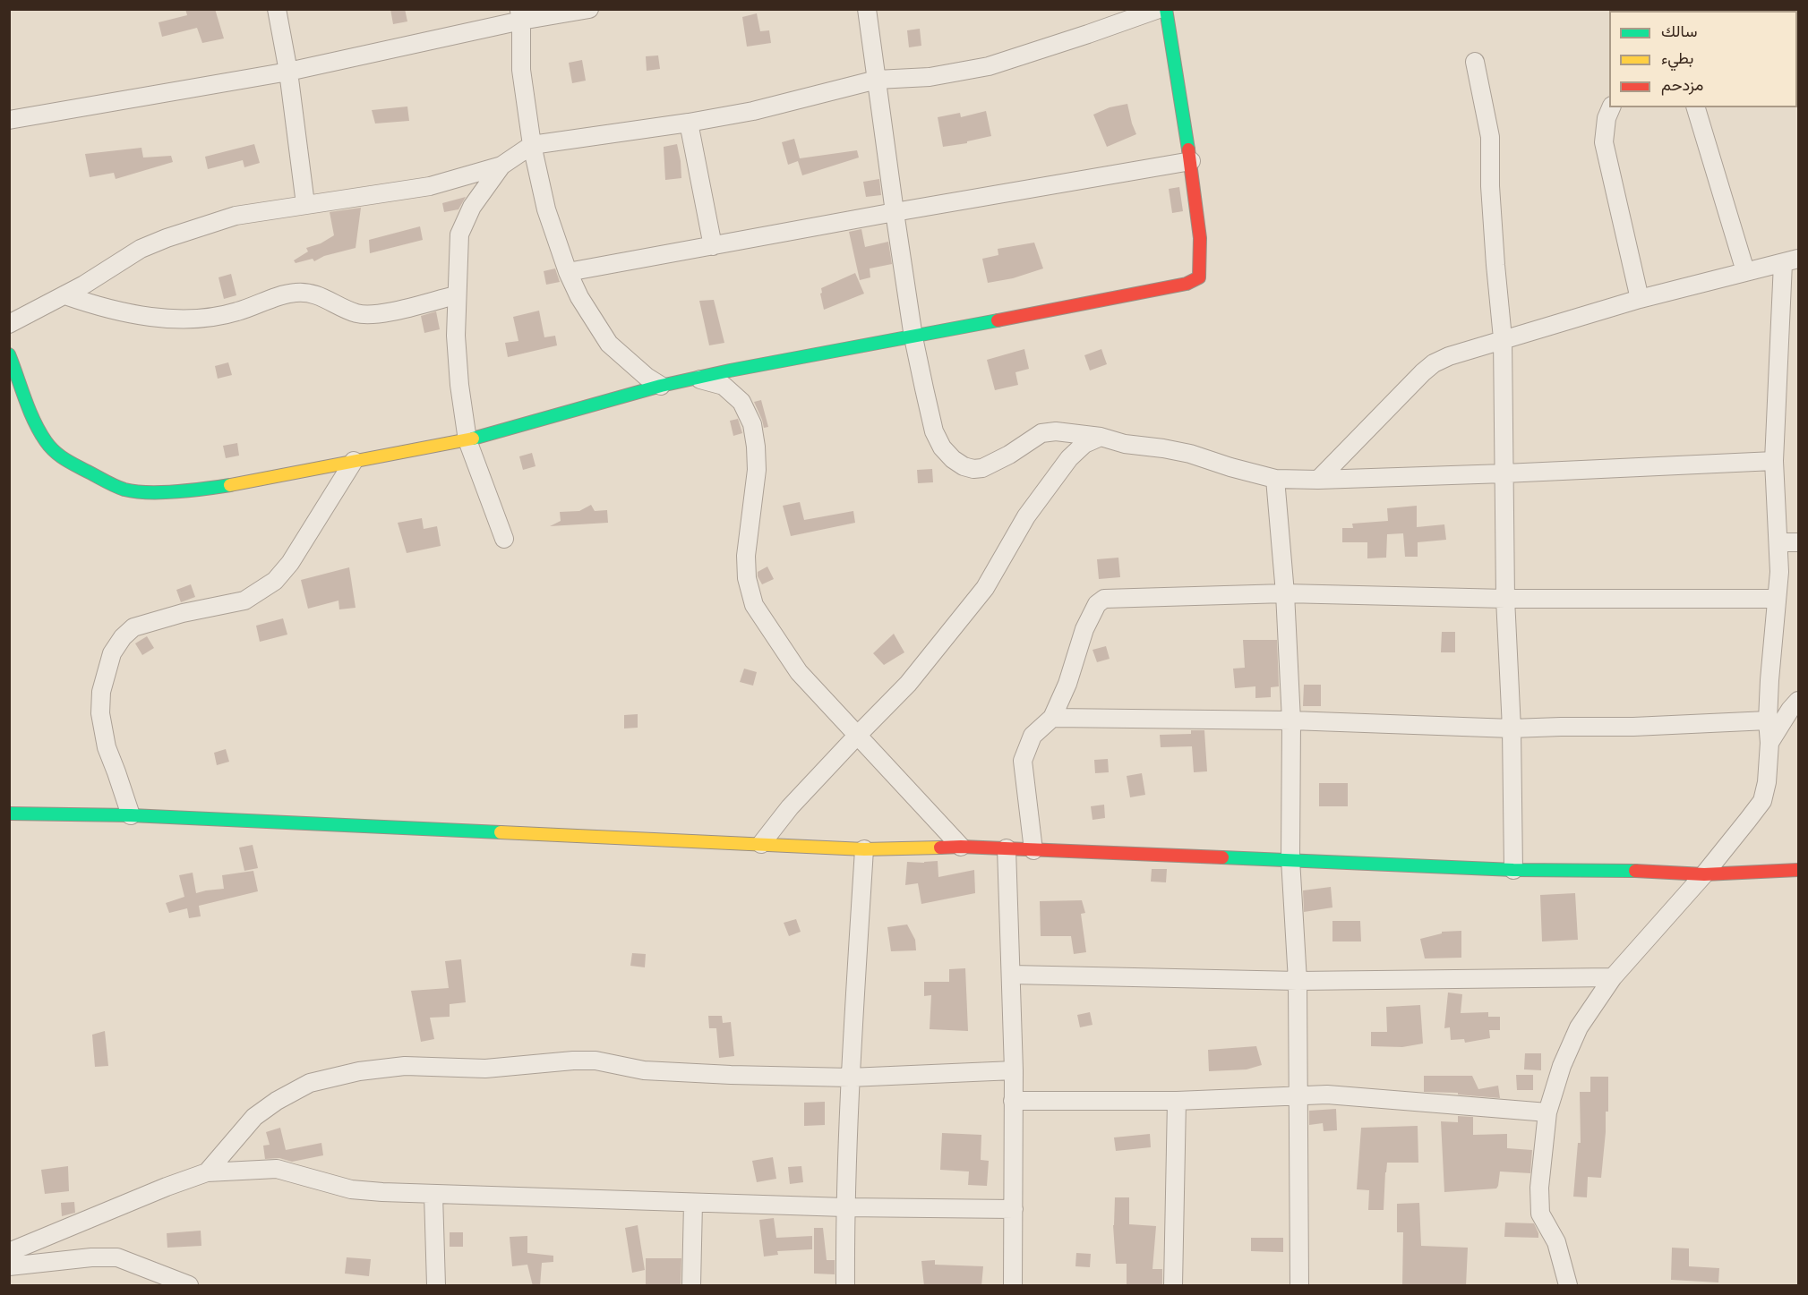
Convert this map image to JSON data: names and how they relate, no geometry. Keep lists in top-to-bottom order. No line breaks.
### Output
{"legend":["سالك","بطيء","مزدحم"]}
